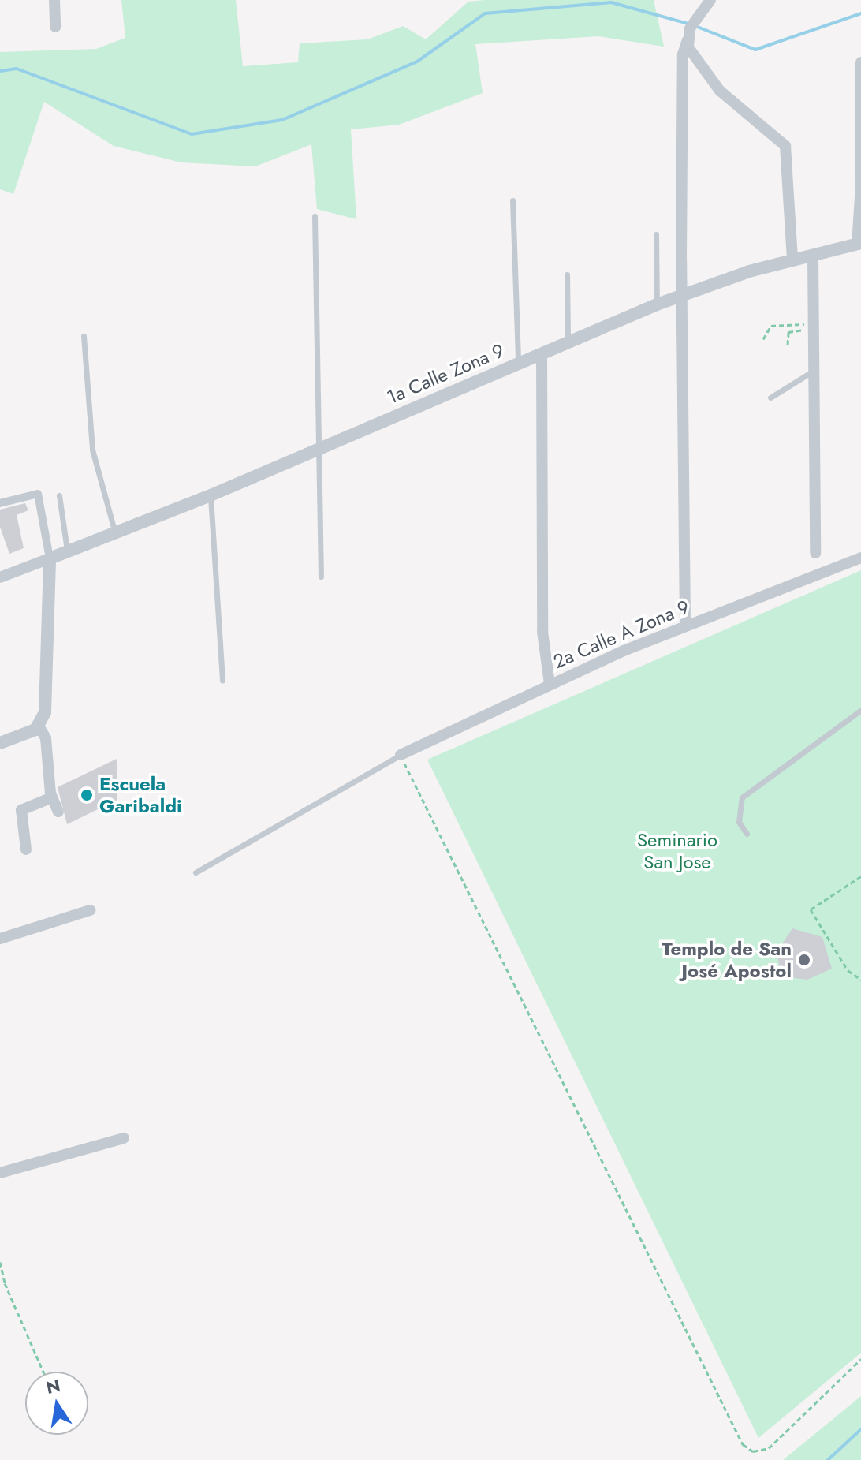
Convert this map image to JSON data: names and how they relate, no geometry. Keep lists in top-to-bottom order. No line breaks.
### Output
{"streets":{"street":["1a Calle Zona 9","2a Calle A Zona 9"]},"parks":["Seminario San Jose"],"places":["Escuela Garibaldi","Templo de San José Apostol"],"north":"top"}
